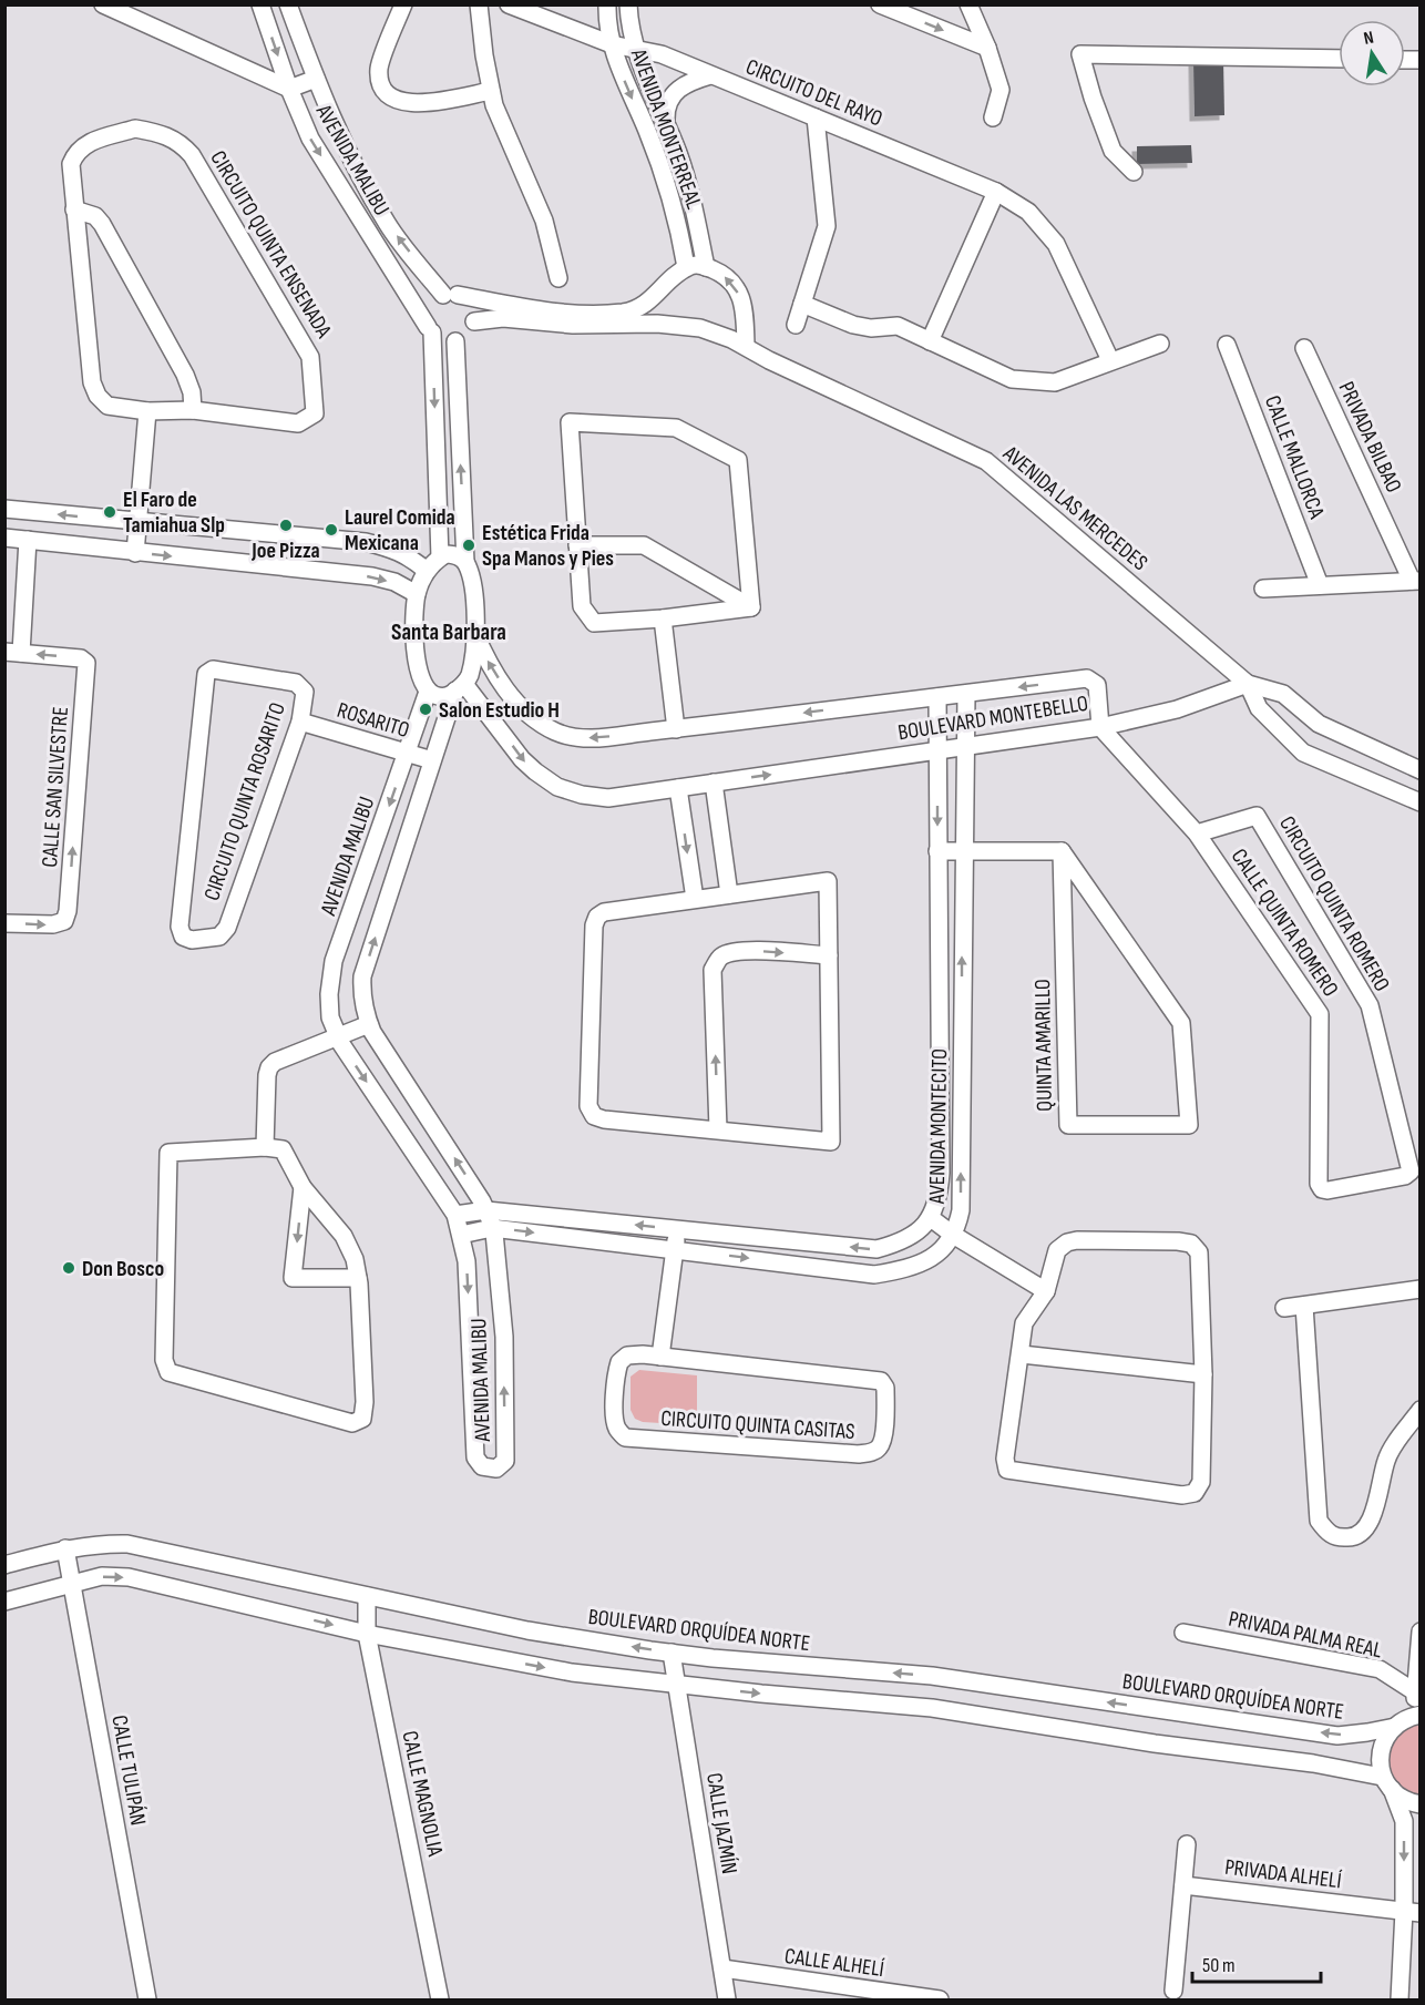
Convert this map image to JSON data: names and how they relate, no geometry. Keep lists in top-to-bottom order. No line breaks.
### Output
{"streets":{"street":["CIRCUITO DEL RAYO","AVENIDA MONTERREAL","AVENIDA MALIBU","CIRCUITO QUINTA ENSENADA","PRIVADA BILBAO","CALLE MALLORCA","AVENIDA LAS MERCEDES","BOULEVARD MONTEBELLO","ROSARITO","CALLE SAN SILVESTRE","CIRCUITO QUINTA ROSARITO","CIRCUITO QUINTA ROMERO","CALLE QUINTA ROMERO","QUINTA AMARILLO","AVENIDA MONTECITO","CIRCUITO QUINTA CASITAS","BOULEVARD ORQUÍDEA NORTE","PRIVADA PALMA REAL","CALLE TULIPÁN","CALLE MAGNOLIA","CALLE JAZMÍN","PRIVADA ALHELÍ","CALLE ALHELÍ"]},"crossings":[["CIRCUITO DEL RAYO","AVENIDA MONTERREAL"],["AVENIDA MALIBU","AVENIDA LAS MERCEDES"],["AVENIDA MALIBU","BOULEVARD MONTEBELLO"],["AVENIDA MALIBU","ROSARITO"],["AVENIDA MALIBU","AVENIDA MONTECITO"],["BOULEVARD MONTEBELLO","CALLE QUINTA ROMERO"],["BOULEVARD MONTEBELLO","AVENIDA MONTECITO"],["ROSARITO","CIRCUITO QUINTA ROSARITO"],["CIRCUITO QUINTA ROMERO","CALLE QUINTA ROMERO"],["BOULEVARD ORQUÍDEA NORTE","CALLE TULIPÁN"],["BOULEVARD ORQUÍDEA NORTE","CALLE MAGNOLIA"],["BOULEVARD ORQUÍDEA NORTE","CALLE JAZMÍN"],["CALLE JAZMÍN","CALLE ALHELÍ"]],"districts":["Santa Barbara"],"places":["El Faro de Tamiahua Slp","Joe Pizza","Laurel Comida Mexicana","Estética Frida Spa Manos y Pies","Salon Estudio H","Don Bosco"],"scale_bar":"50 m","north":"top"}
